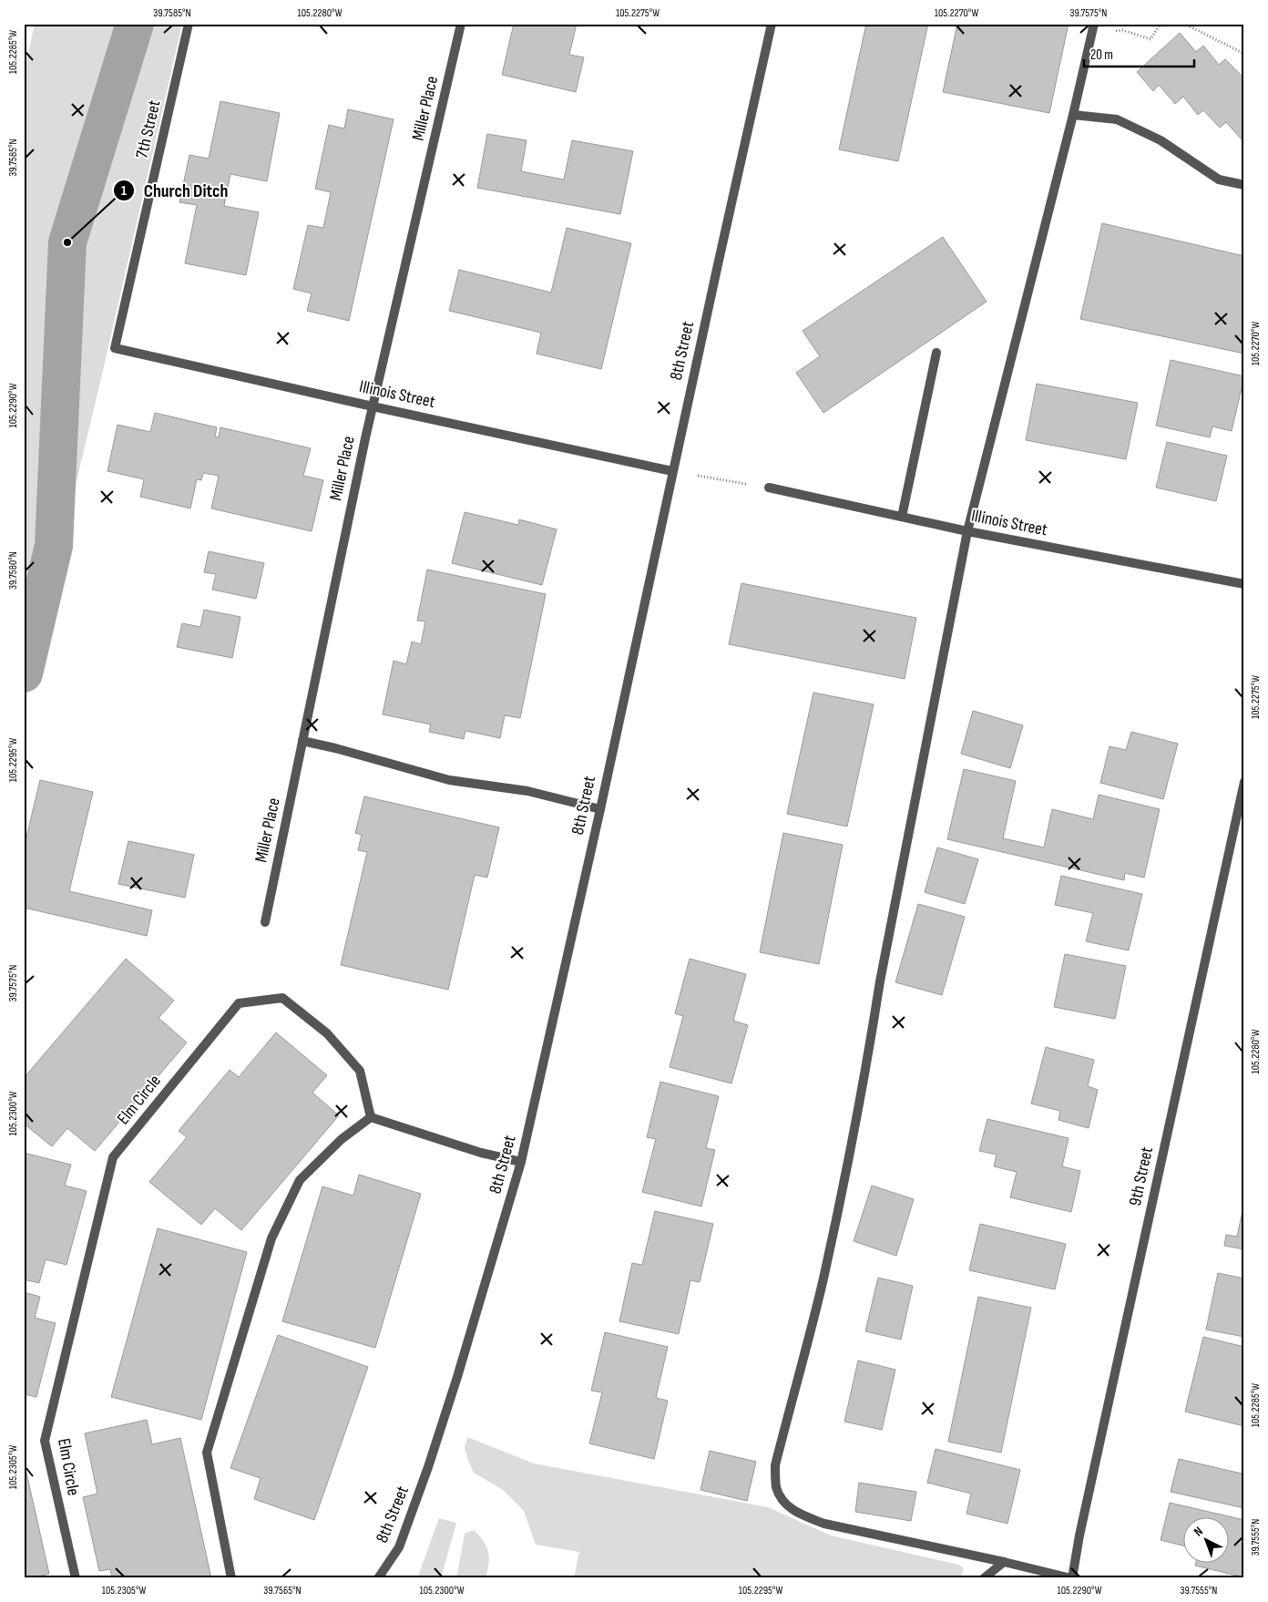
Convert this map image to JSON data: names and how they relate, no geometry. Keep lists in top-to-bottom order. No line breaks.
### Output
{"streets":{"street":["Miller Place","7th Street","8th Street","Illinois Street","Elm Circle","9th Street"]},"crossings":[["Miller Place","Illinois Street"],["7th Street","Illinois Street"],["8th Street","Illinois Street"]],"places":["Church Ditch"],"scale_bar":"20 m","north":"top left","coordinates":["39.7585°N","105.2280°W","105.2275°W","105.2270°W","39.7575°N","105.2285°W","105.2290°W","39.7580°N","105.2295°W","105.2300°W","105.2305°W","39.7555°N","39.7565°N"]}
